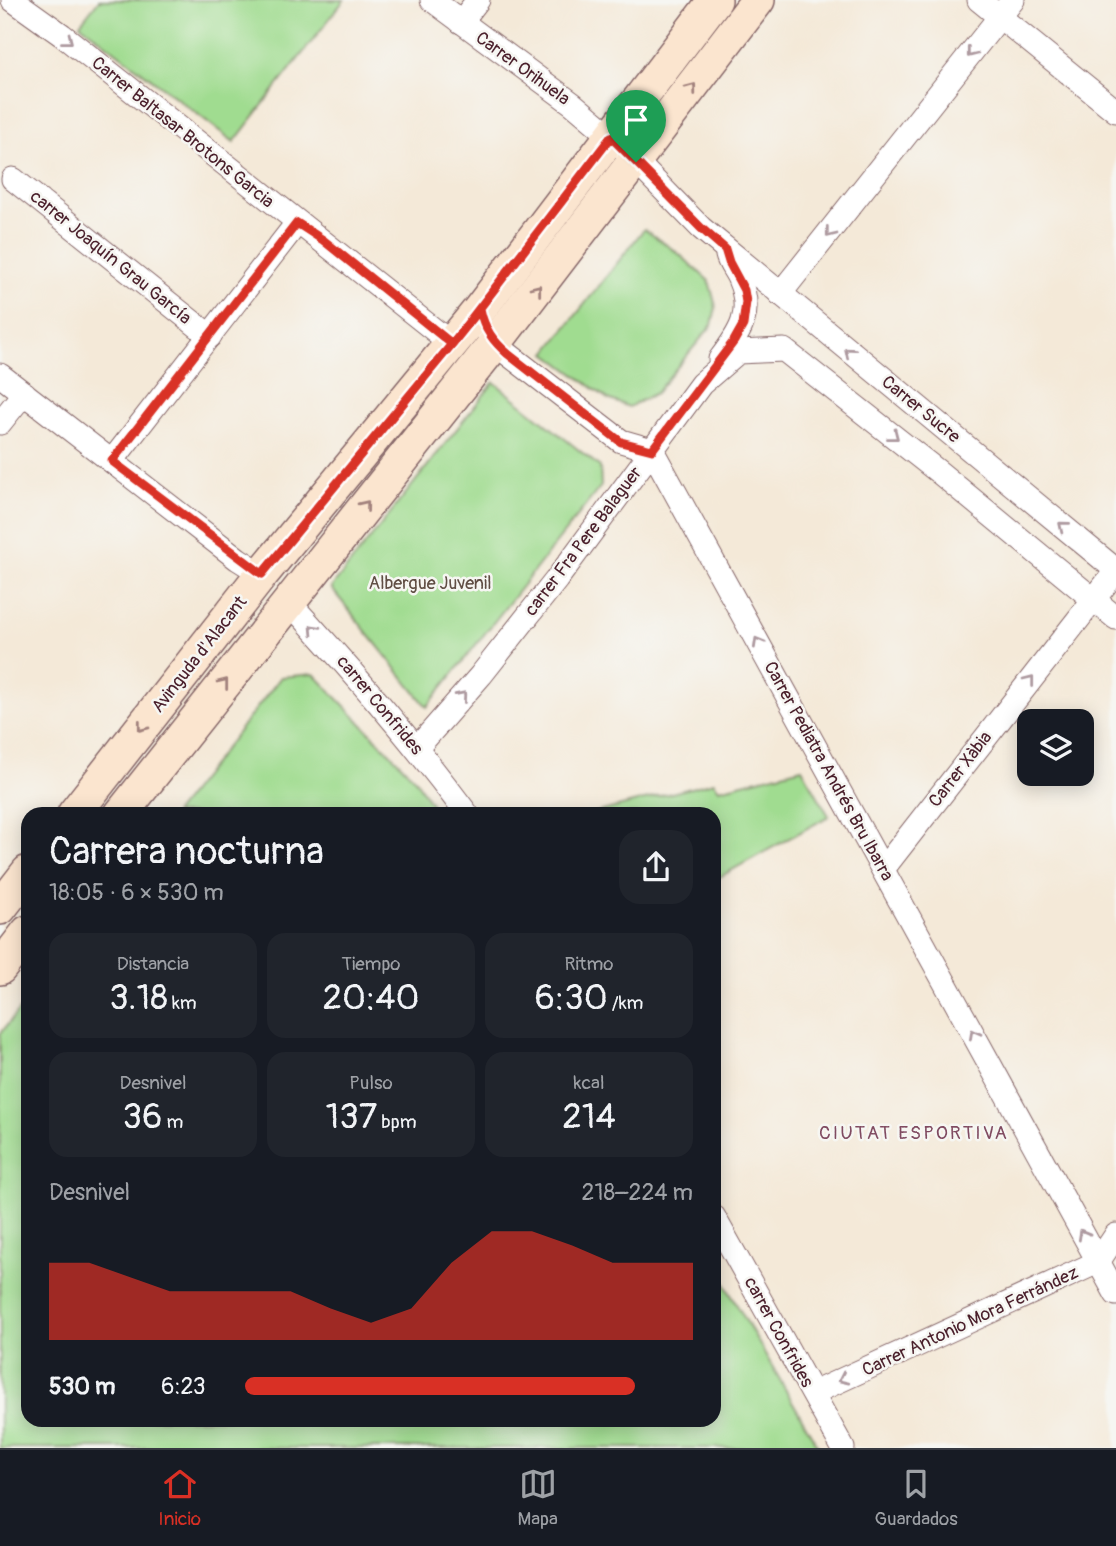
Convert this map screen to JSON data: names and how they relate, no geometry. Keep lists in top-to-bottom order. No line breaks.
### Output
{"streets":{"main road":["Avinguda d'Alacant"],"street":["Carrer Orihuela","Carrer Baltasar Brotons Garcia","carrer Joaquín Grau García","Carrer Sucre","carrer Fra Pere Balaguer","carrer Confrides","Carrer Xàbia","Carrer Pediatra Andrés Bru Ibarra","Carrer Antonio Mora Ferrández"]},"crossings":[["Carrer Orihuela","Carrer Sucre"],["Carrer Orihuela","Avinguda d'Alacant"],["Carrer Baltasar Brotons Garcia","carrer Joaquín Grau García"],["Carrer Baltasar Brotons Garcia","Avinguda d'Alacant"],["Carrer Sucre","carrer Fra Pere Balaguer"],["Carrer Sucre","Carrer Xàbia"],["carrer Fra Pere Balaguer","carrer Confrides"],["carrer Fra Pere Balaguer","Carrer Xàbia"],["carrer Fra Pere Balaguer","Carrer Pediatra Andrés Bru Ibarra"],["carrer Confrides","Carrer Antonio Mora Ferrández"],["Carrer Xàbia","Carrer Pediatra Andrés Bru Ibarra"],["Carrer Pediatra Andrés Bru Ibarra","Carrer Antonio Mora Ferrández"]],"one_way":["Carrer Baltasar Brotons Garcia","Carrer Sucre","carrer Confrides","Carrer Xàbia","Carrer Pediatra Andrés Bru Ibarra","Carrer Antonio Mora Ferrández"],"districts":["CIUTAT ESPORTIVA"],"parks":["Albergue Juvenil"],"page":{"heading":["Carrera nocturna","18:05 · 6 × 530 m"],"stats":[["Distancia","3.18 km"],["Tiempo","20:40"],["Ritmo","6:30 /km"],["Desnivel","36 m"],["Pulso","137 bpm"],["kcal","214"]],"chart":["Desnivel","218–224 m"],"list":[{"name":"530 m","note":"6:23"}],"tabs":["Inicio","Mapa","Guardados"]}}
